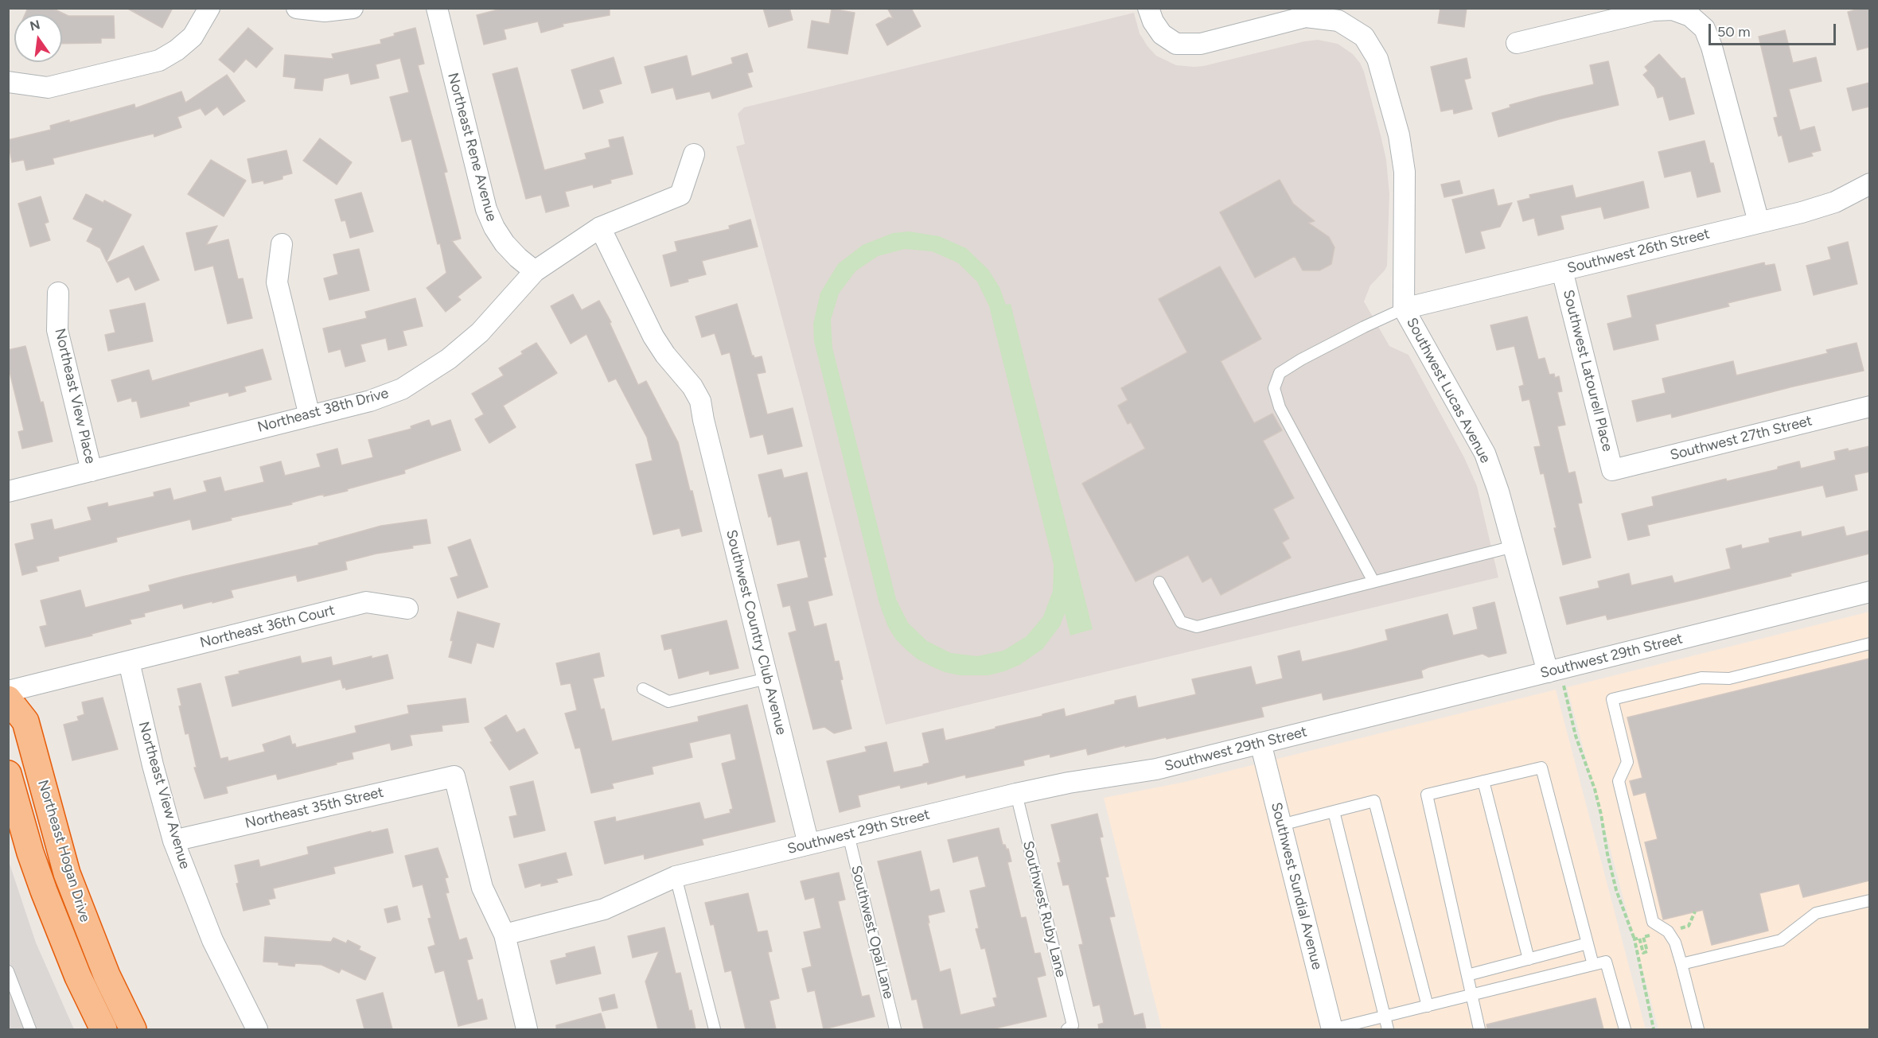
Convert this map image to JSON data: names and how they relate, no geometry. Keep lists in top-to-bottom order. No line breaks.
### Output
{"streets":{"highway":["Northeast Hogan Drive"],"street":["Northeast Rene Avenue","Southwest 26th Street","Southwest Latourell Place","Southwest Lucas Avenue","Northeast View Place","Northeast 38th Drive","Southwest 27th Street","Northeast 36th Court","Southwest Country Club Avenue","Southwest 29th Street","Northeast View Avenue","Northeast 35th Street","Southwest Sundial Avenue"],"lane":["Southwest Ruby Lane","Southwest Opal Lane"]},"crossings":[["Northeast Rene Avenue","Northeast 38th Drive"],["Southwest 26th Street","Southwest Latourell Place"],["Southwest 26th Street","Southwest Lucas Avenue"],["Southwest Latourell Place","Southwest 27th Street"],["Southwest Lucas Avenue","Southwest 29th Street"],["Northeast View Place","Northeast 38th Drive"],["Northeast 38th Drive","Southwest Country Club Avenue"],["Northeast 36th Court","Northeast View Avenue"],["Southwest Country Club Avenue","Southwest 29th Street"],["Southwest 29th Street","Northeast 35th Street"],["Southwest 29th Street","Southwest Sundial Avenue"],["Southwest 29th Street","Southwest Ruby Lane"],["Southwest 29th Street","Southwest Opal Lane"],["Northeast View Avenue","Northeast 35th Street"]],"scale_bar":"50 m","north":"top"}
